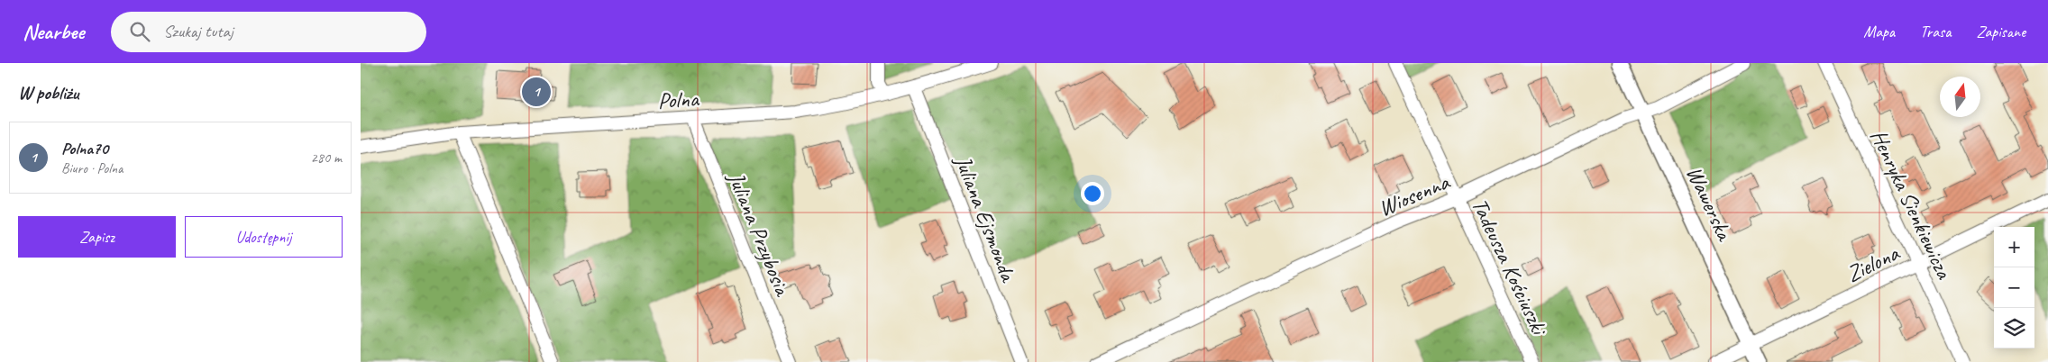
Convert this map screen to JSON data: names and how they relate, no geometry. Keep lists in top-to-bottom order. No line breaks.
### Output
{"streets":{"street":["Polna","Wiosenna","Wawerska","Henryka Sienkiewicza","Juliana Ejsmonda","Juliana Przybosia","Zielona","Tadeusza Kościuszki"]},"crossings":[["Polna","Juliana Ejsmonda"],["Polna","Juliana Przybosia"],["Wiosenna","Wawerska"],["Wiosenna","Tadeusza Kościuszki"],["Wawerska","Zielona"],["Henryka Sienkiewicza","Zielona"]],"north":"top","page":{"header":"Nearbee","search":"Szukaj tutaj","nav":["Mapa","Trasa","Zapisane"],"heading":"W pobliżu","pins":"1","list":[{"mark":"1","name":"Polna70","note":"Biuro · Polna","value":"280 m"}],"buttons":["Zapisz","Udostępnij"],"map_buttons":["+","−"]}}
